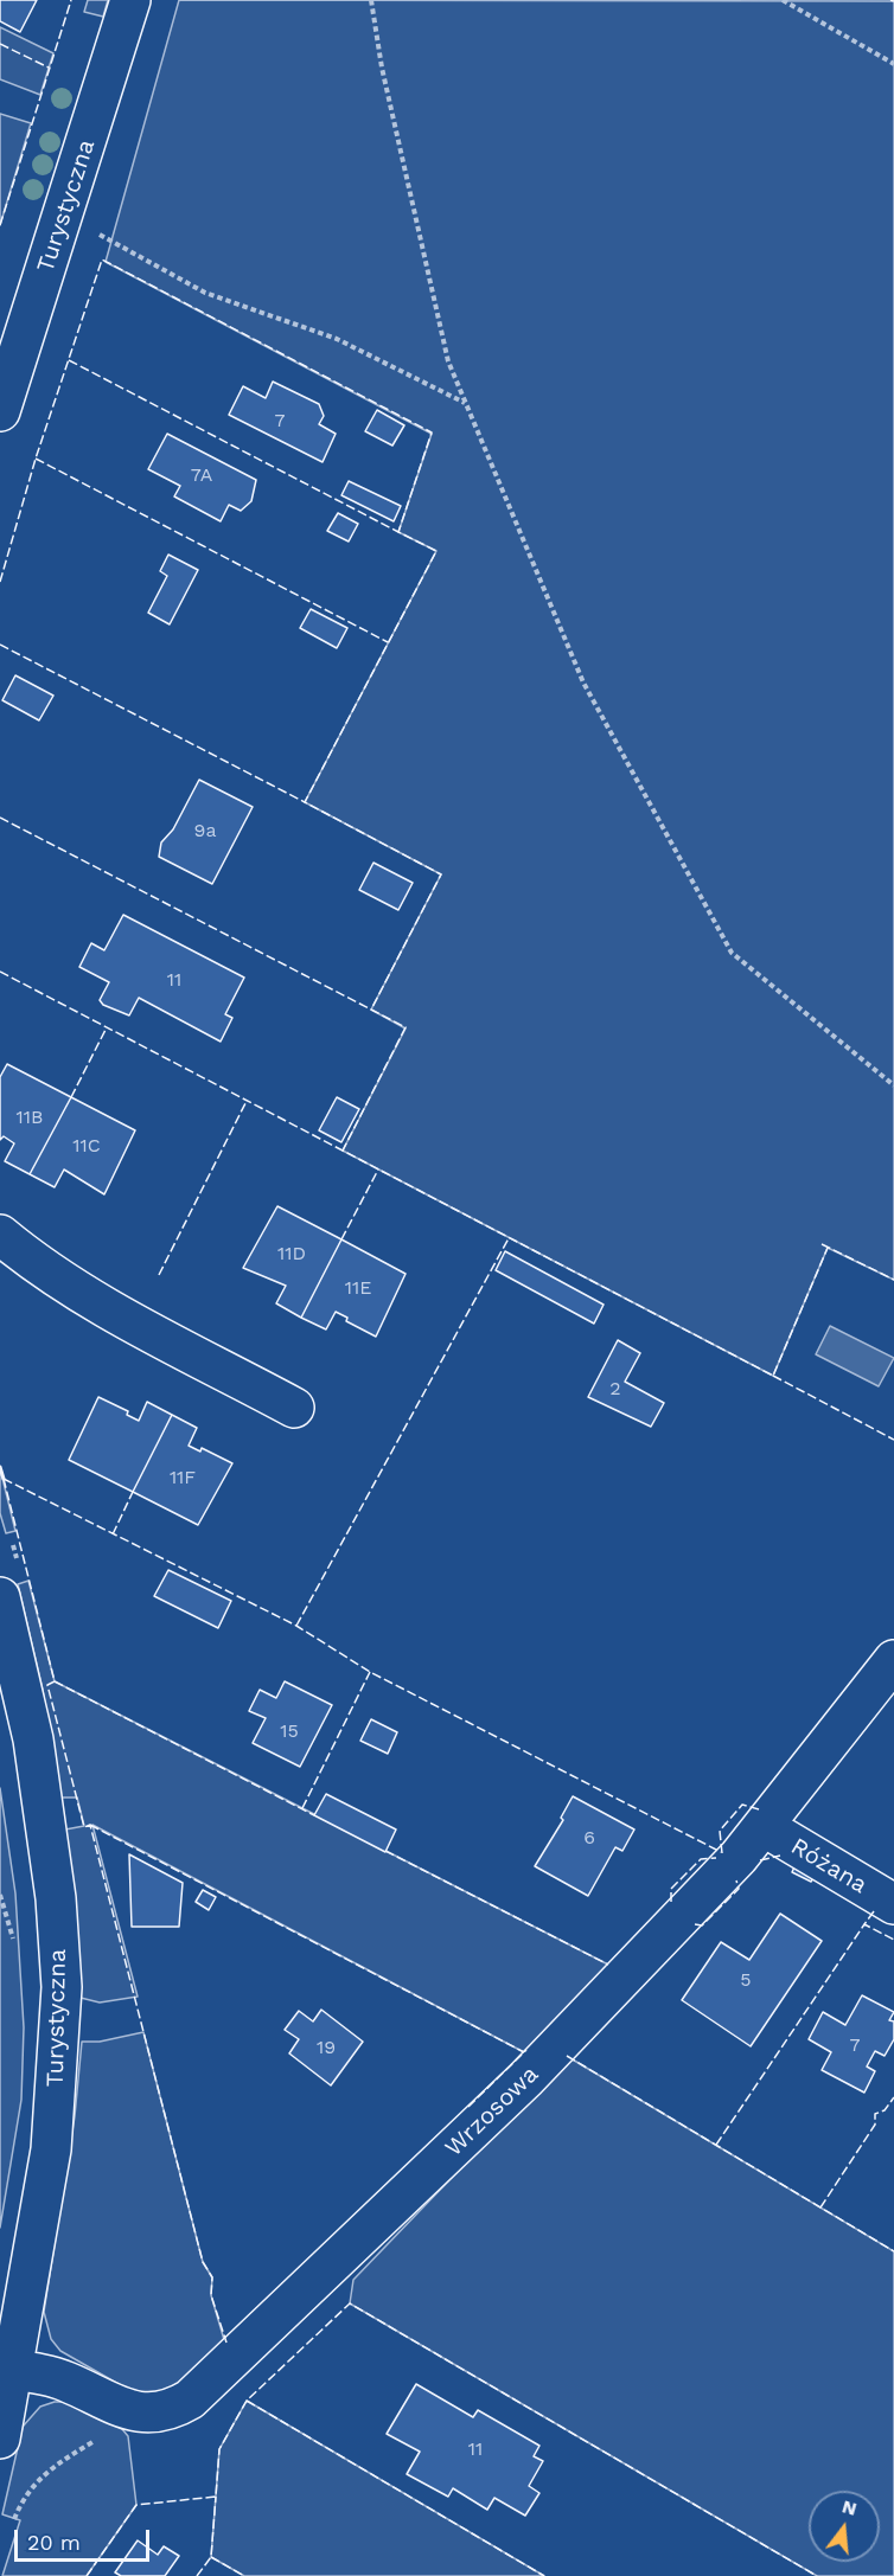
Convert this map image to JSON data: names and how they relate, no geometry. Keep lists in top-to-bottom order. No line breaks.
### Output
{"streets":{"street":["Turystyczna","Różana","Wrzosowa"]},"crossings":[["Turystyczna","Wrzosowa"],["Różana","Wrzosowa"]],"house_numbers":["7","7A","9a","11","11B","11C","11D","11E","2","11F","15","6","5","7","19","11"],"scale_bar":"20 m","north":"top"}
